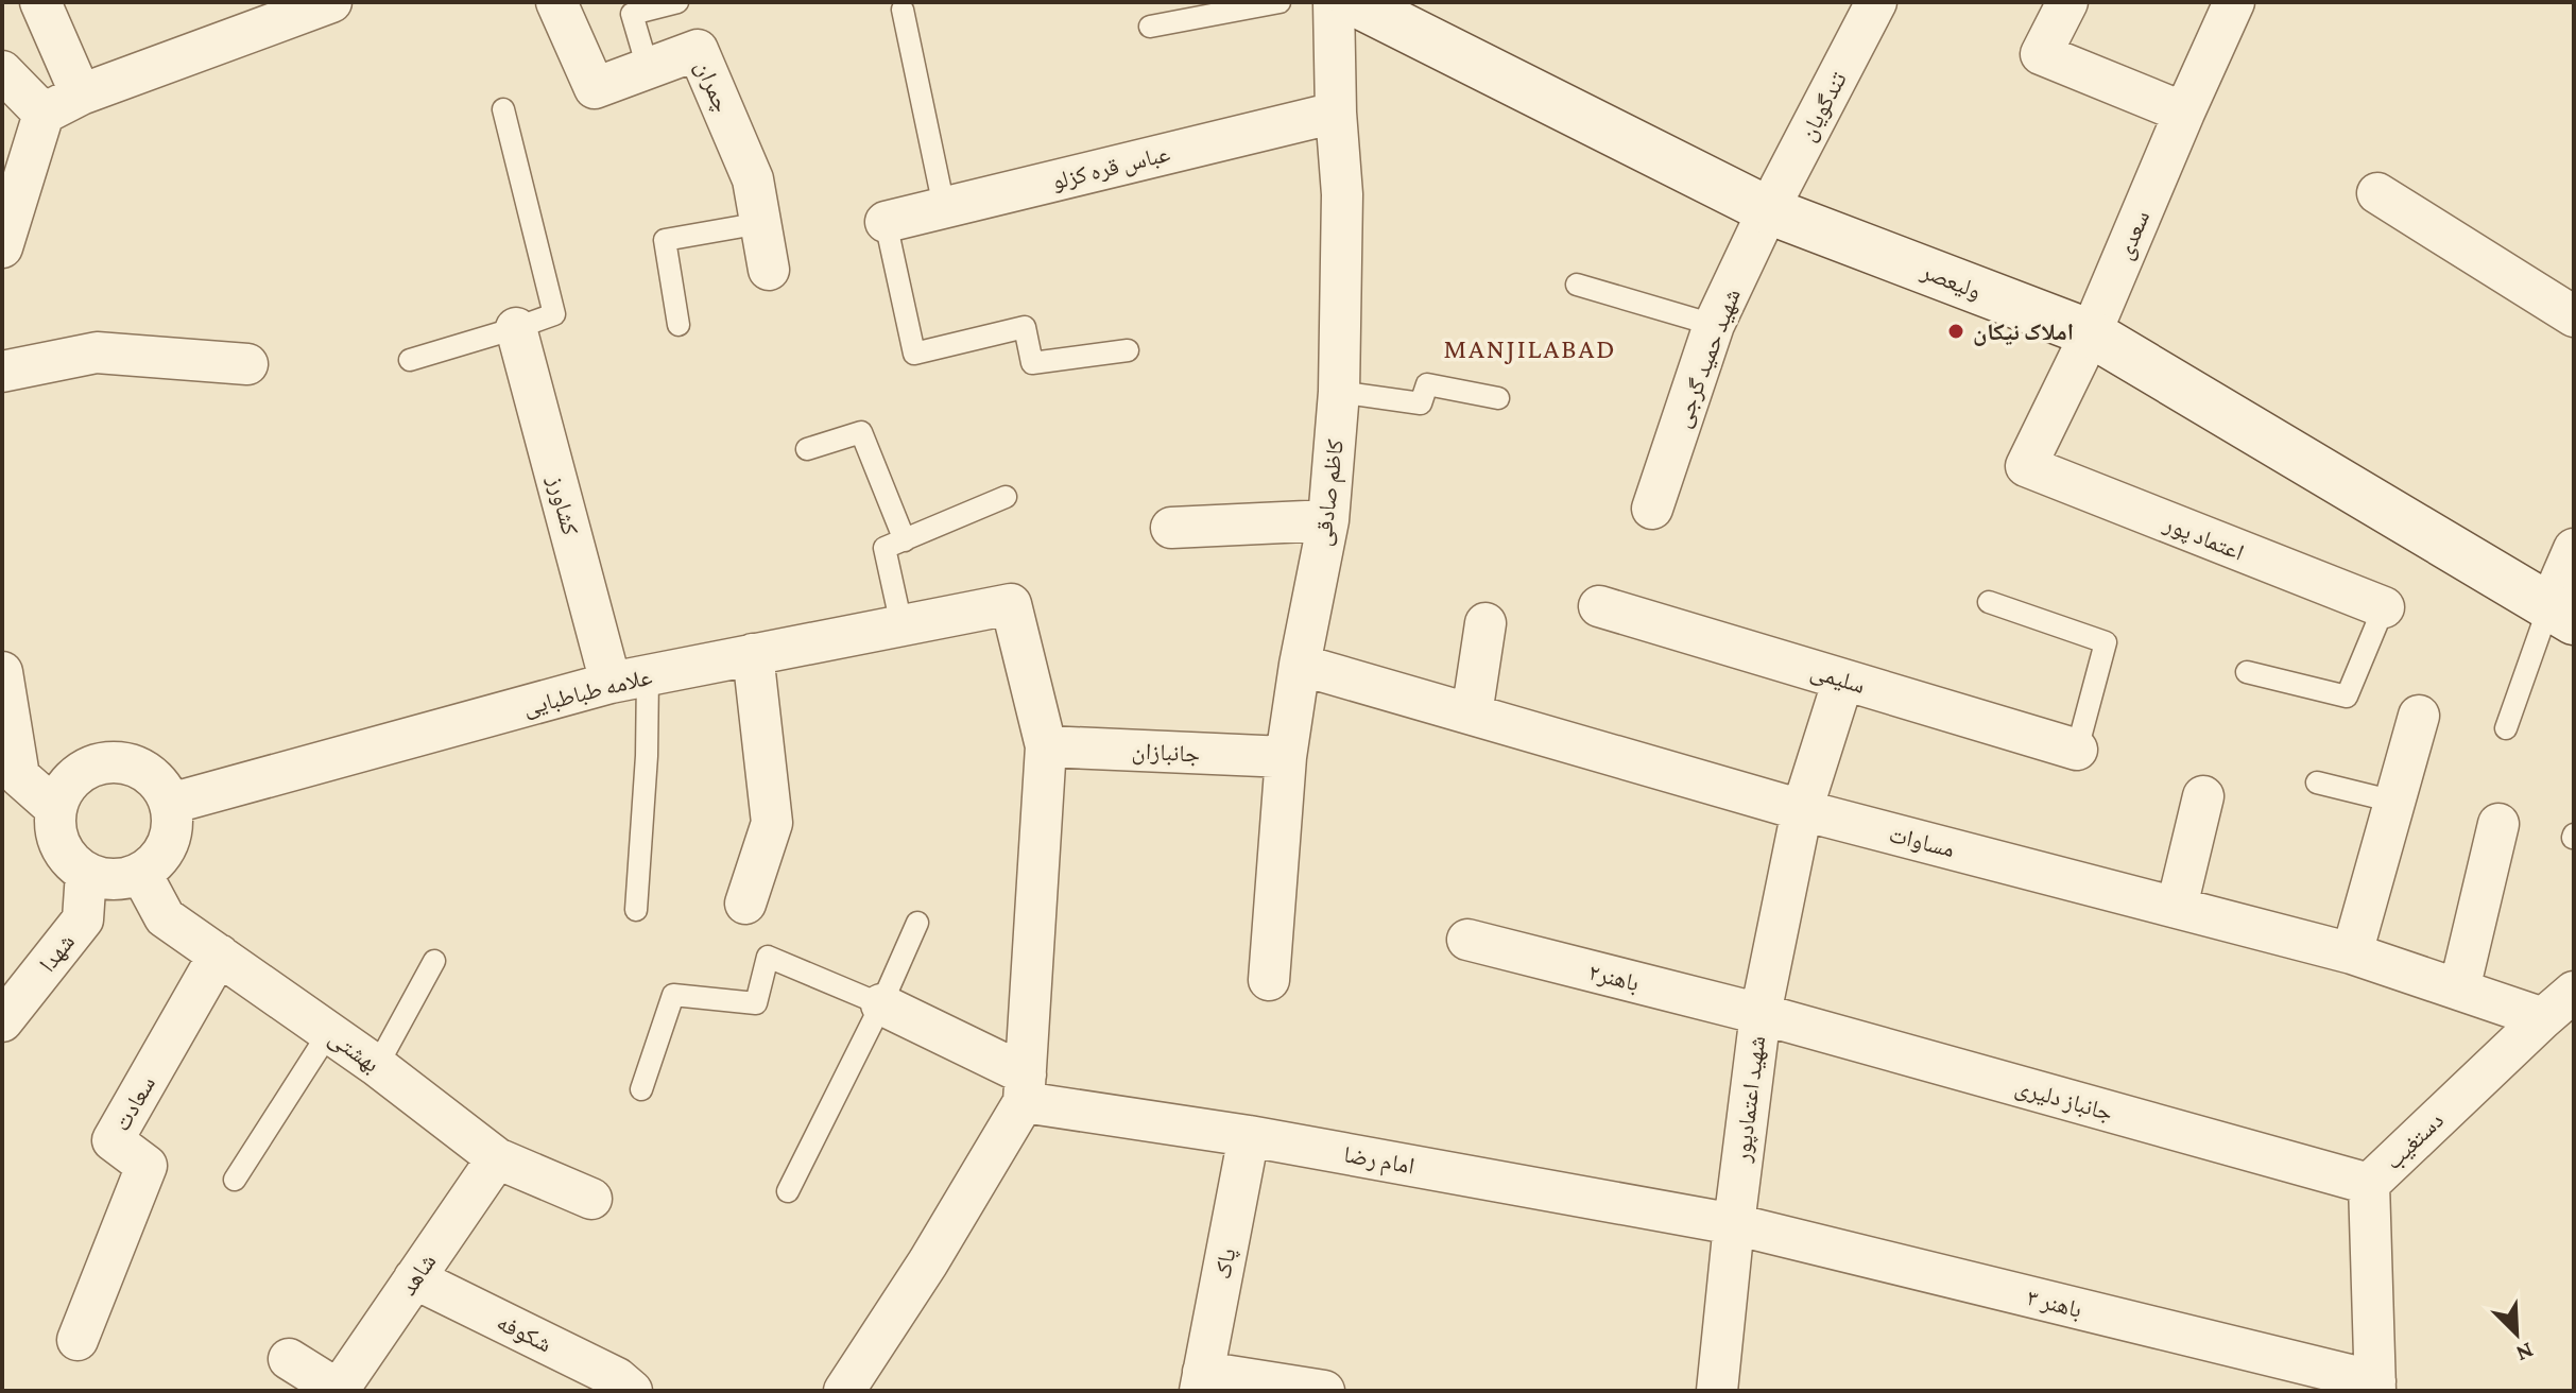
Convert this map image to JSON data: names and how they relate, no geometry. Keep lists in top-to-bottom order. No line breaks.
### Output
{"streets":{"street":["چمران","تندگویان","عباس قره کزلو","سعدی","ولیعصر","شهید حمید گرجی","کاظم صادقی","کشاورز","اعتماد پور","سلیمی","علامه طباطبایی","جانبازان","مساوات","شهدا","باهنر۲","بهشتی","شهید اعتمادپور","جانباز دلیری","سعادت","دستغیب","امام رضا","پاک","شاهد","باهنر ۳","شکوفه"]},"crossings":[["تندگویان","ولیعصر"],["تندگویان","شهید حمید گرجی"],["عباس قره کزلو","کاظم صادقی"],["سعدی","ولیعصر"],["سعدی","اعتماد پور"],["ولیعصر","شهید حمید گرجی"],["کاظم صادقی","جانبازان"],["کاظم صادقی","مساوات"],["کشاورز","علامه طباطبایی"],["سلیمی","شهید اعتمادپور"],["علامه طباطبایی","جانبازان"],["علامه طباطبایی","شهدا"],["علامه طباطبایی","بهشتی"],["مساوات","شهید اعتمادپور"],["مساوات","دستغیب"],["شهدا","بهشتی"],["باهنر۲","شهید اعتمادپور"],["باهنر۲","جانباز دلیری"],["بهشتی","سعادت"],["بهشتی","شاهد"],["شهید اعتمادپور","جانباز دلیری"],["شهید اعتمادپور","امام رضا"],["شهید اعتمادپور","باهنر ۳"],["جانباز دلیری","دستغیب"],["دستغیب","باهنر ۳"],["امام رضا","پاک"],["امام رضا","باهنر ۳"],["شاهد","شکوفه"]],"districts":["MANJILABAD"],"places":["املاک نیکان"],"north":"bottom right"}
